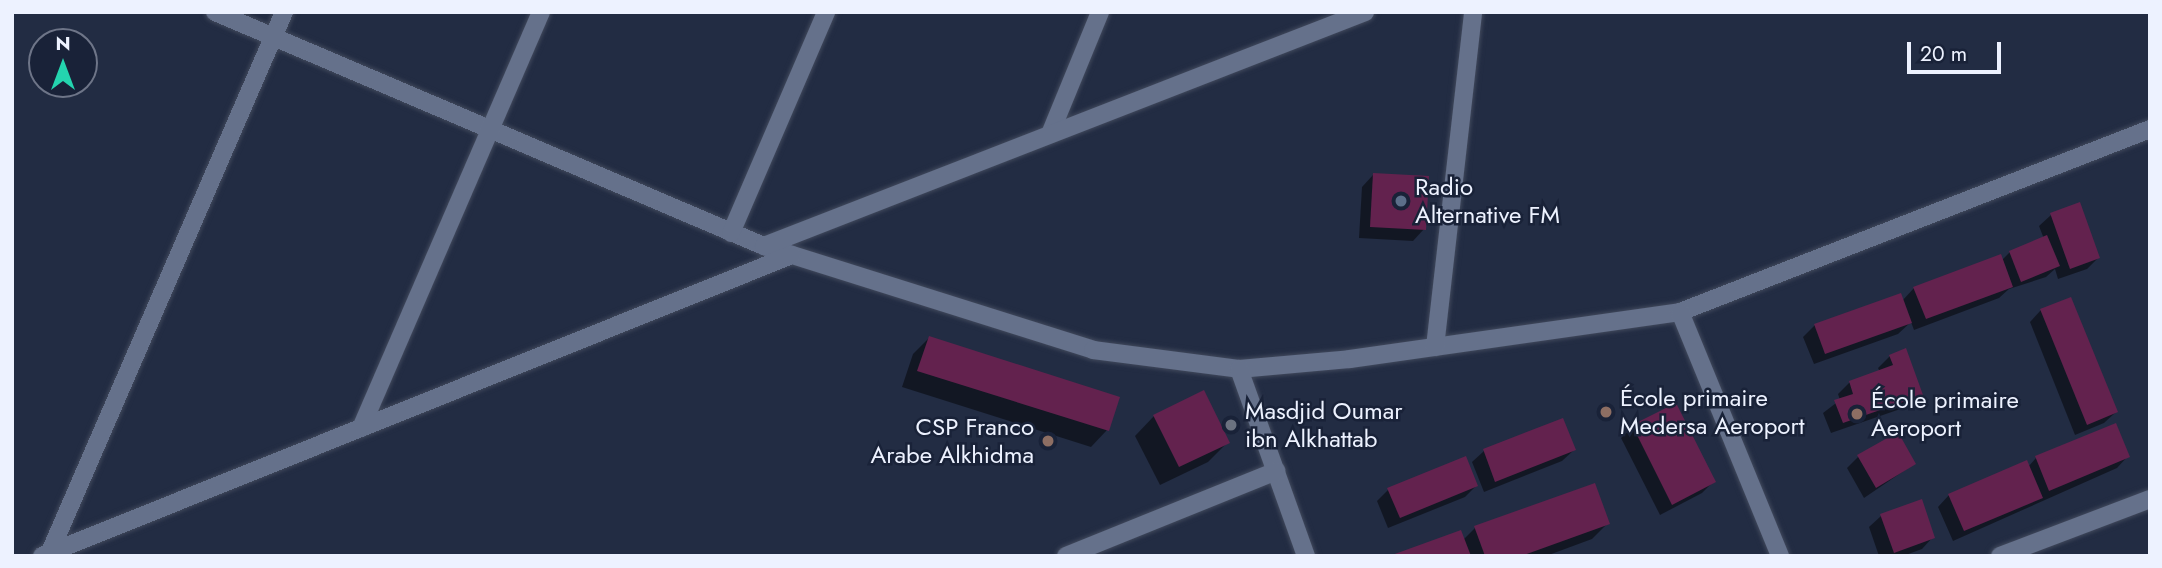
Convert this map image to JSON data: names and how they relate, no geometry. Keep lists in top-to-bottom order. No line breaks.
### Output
{"places":["Radio Alternative FM","École primaire Medersa Aeroport","École primaire Aeroport","Masdjid Oumar ibn Alkhattab","CSP Franco Arabe Alkhidma"],"scale_bar":"20 m","north":"top"}
